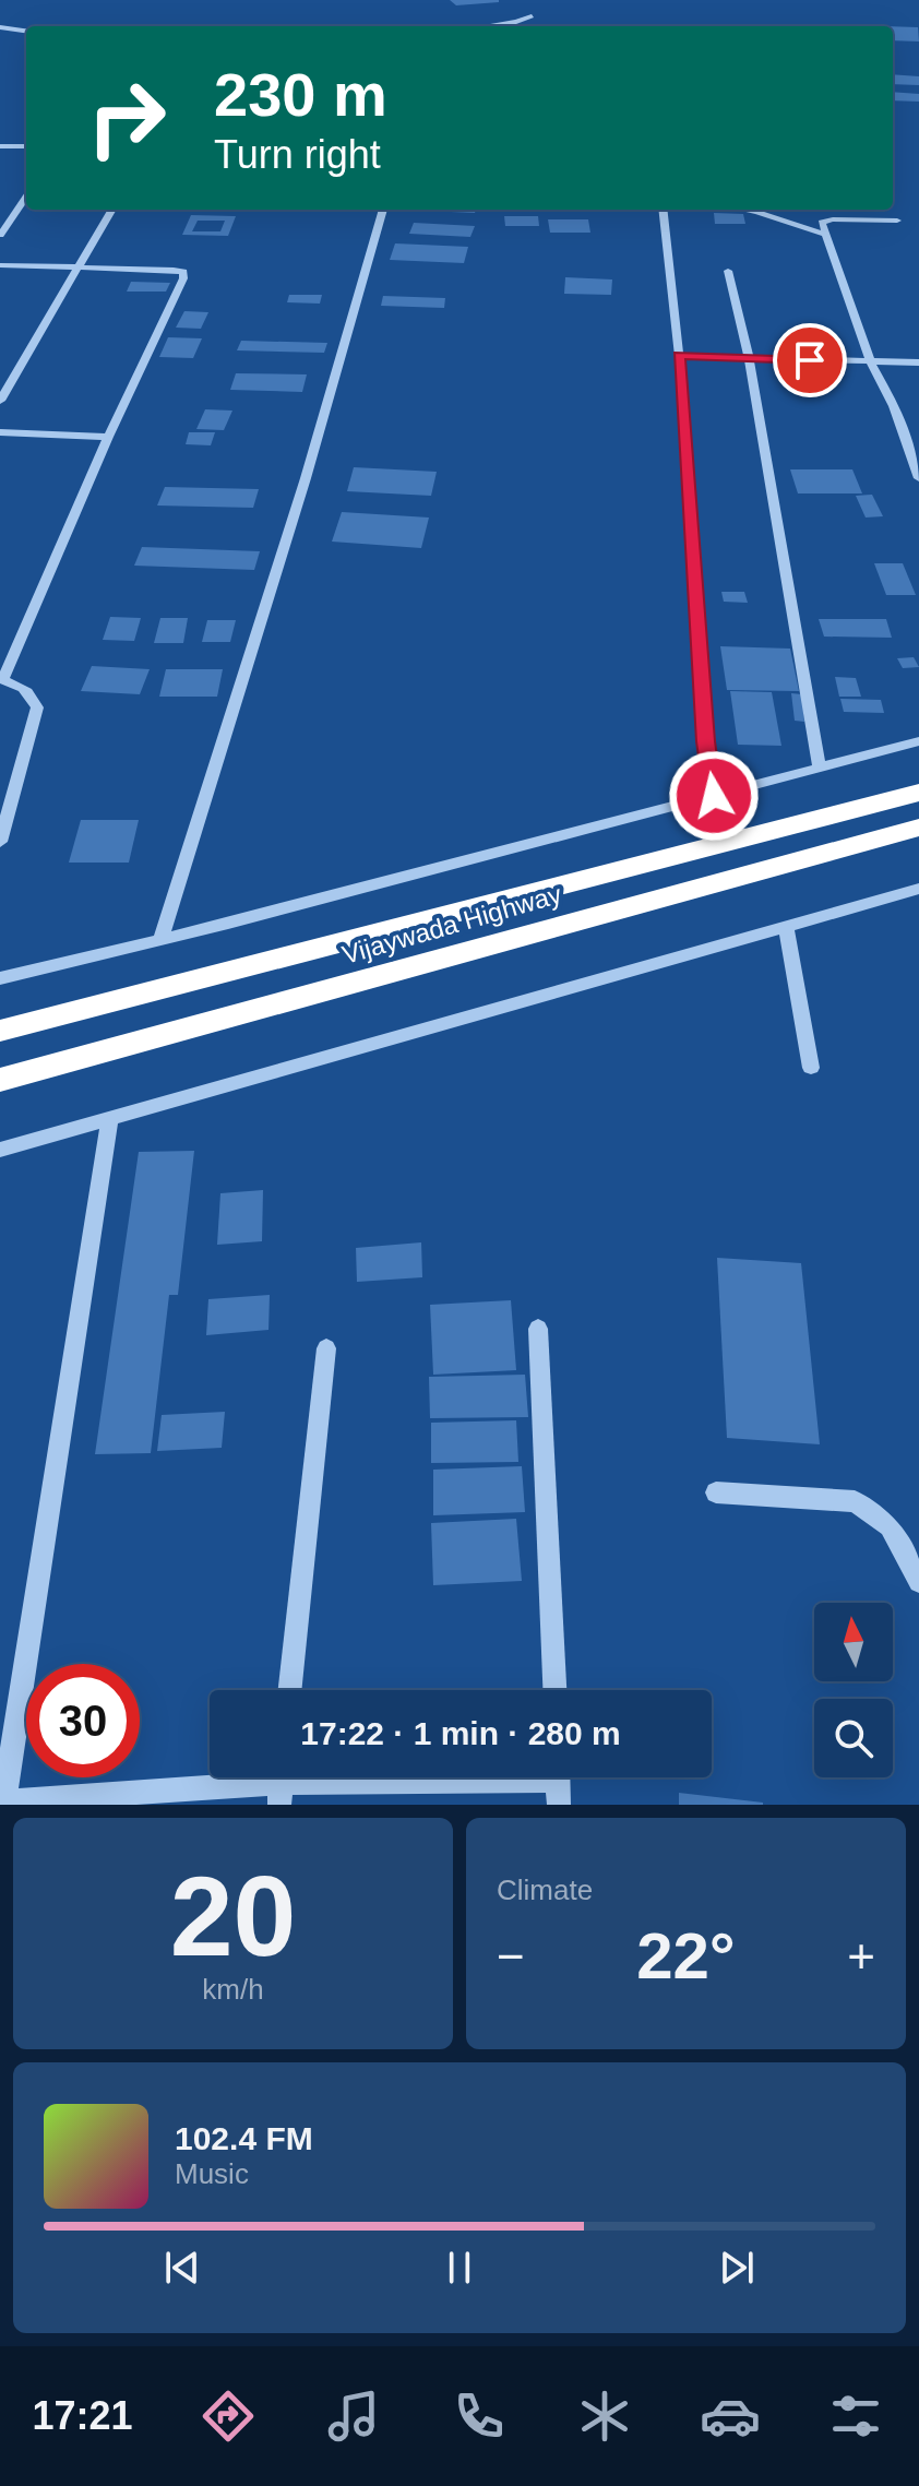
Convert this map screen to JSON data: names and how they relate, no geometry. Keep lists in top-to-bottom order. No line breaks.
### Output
{"streets":{"highway":["Vijaywada Highway"]},"north":"top","page":{"turn":["230 m","Turn right"],"limit":"30","trip":"17:22 · 1 min · 280 m","tile":[["20","km/h"],"Climate"],"heat":["−","22°","+"],"song":["102.4 FM","Music"],"tabs":"17:21"}}
